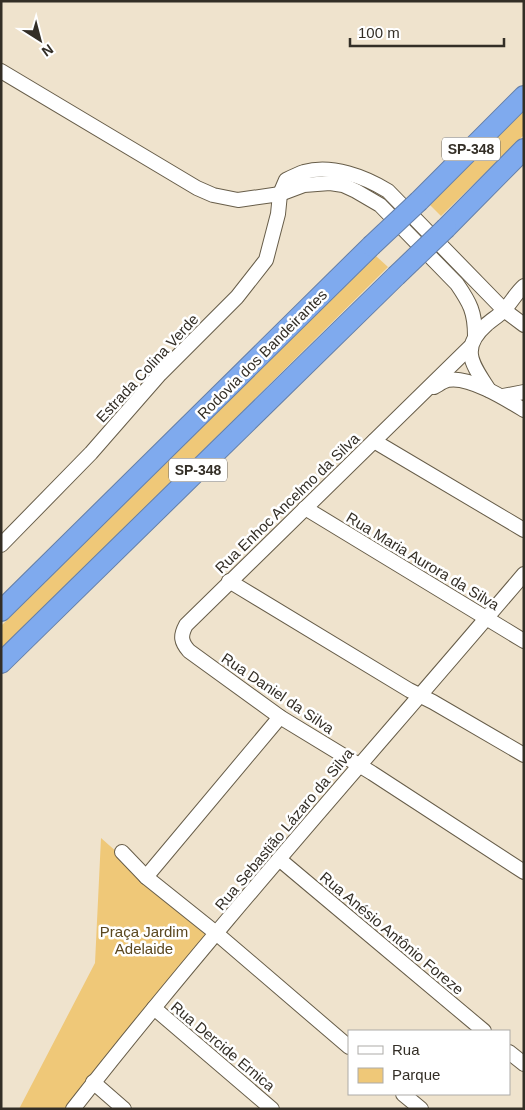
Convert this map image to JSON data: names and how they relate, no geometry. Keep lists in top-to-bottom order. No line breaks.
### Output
{"streets":{"highway":["SP-348","Rodovia dos Bandeirantes"],"street":["Estrada Colina Verde","Rua Enhoc Ancelmo da Silva","Rua Maria Aurora da Silva","Rua Daniel da Silva","Rua Sebastião Lázaro da Silva","Rua Anésio Antônio Foreze","Rua Dercide Ernica"]},"crossings":[["Rua Enhoc Ancelmo da Silva","Rua Maria Aurora da Silva"],["Rua Enhoc Ancelmo da Silva","Rua Daniel da Silva"],["Rua Maria Aurora da Silva","Rua Sebastião Lázaro da Silva"],["Rua Daniel da Silva","Rua Sebastião Lázaro da Silva"],["Rua Sebastião Lázaro da Silva","Rua Anésio Antônio Foreze"],["Rua Sebastião Lázaro da Silva","Rua Dercide Ernica"]],"parks":["Praça Jardim Adelaide"],"legend":["Rua","Parque"],"scale_bar":"100 m","north":"bottom right"}
